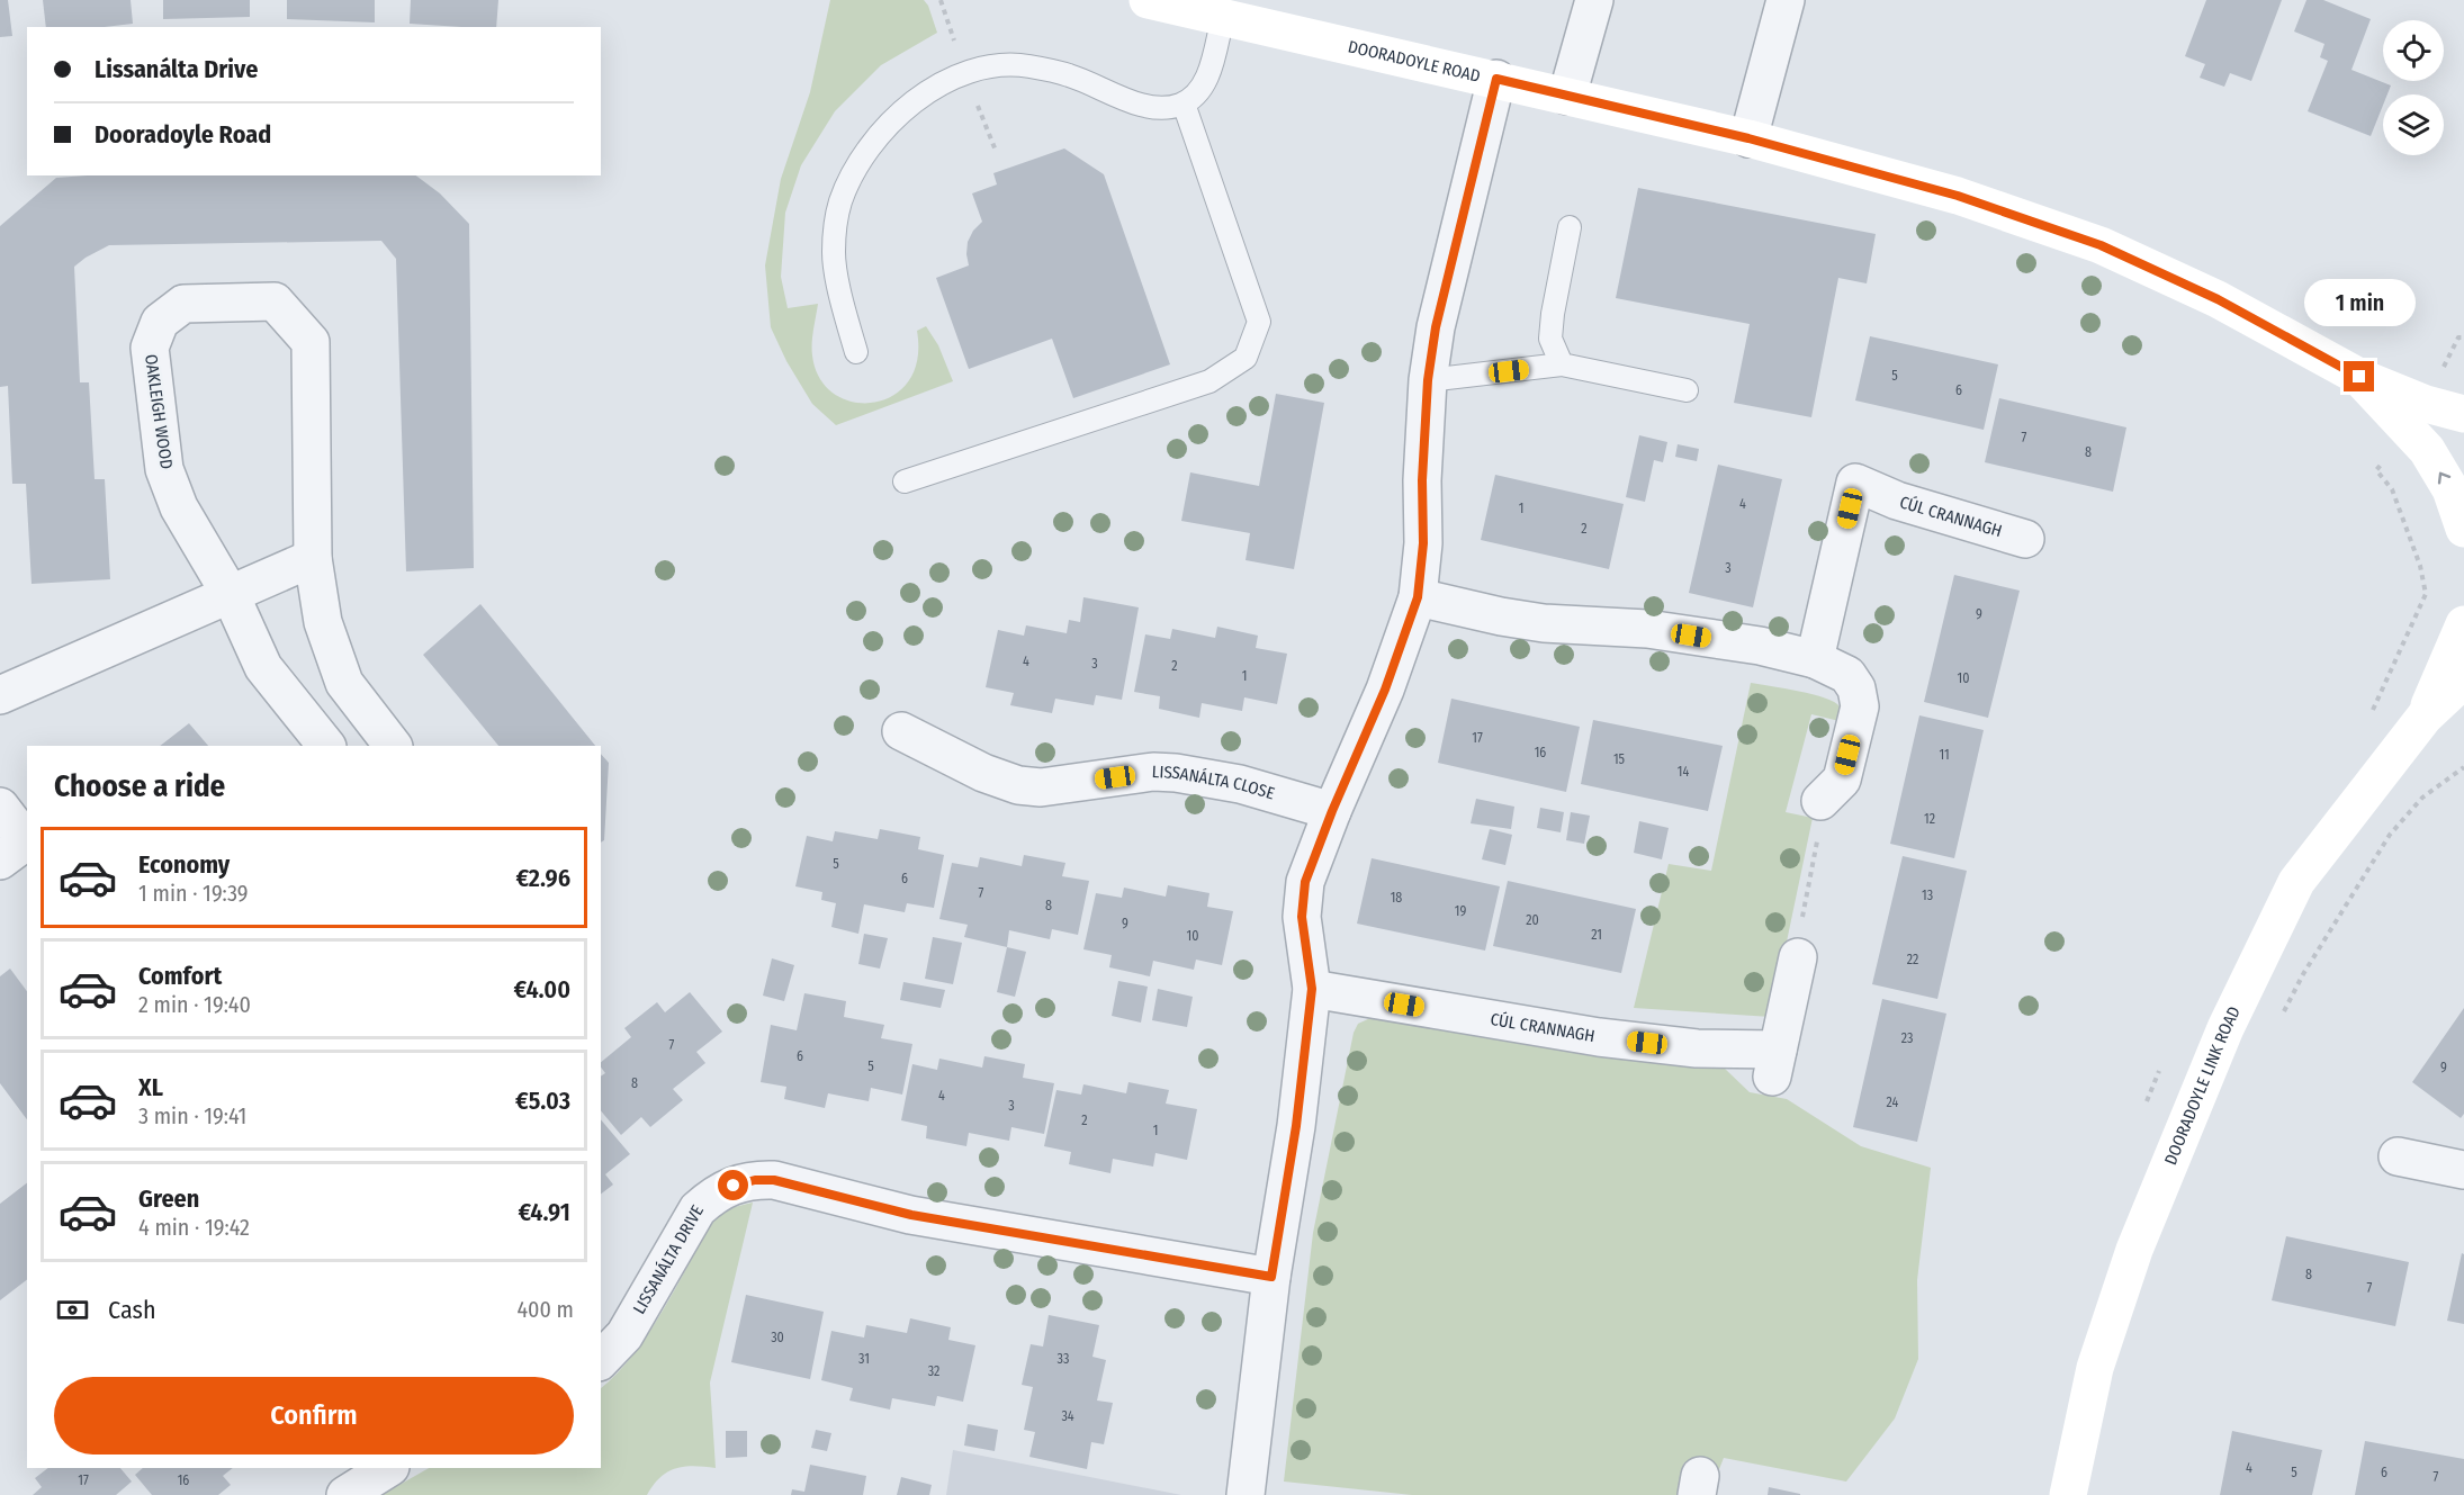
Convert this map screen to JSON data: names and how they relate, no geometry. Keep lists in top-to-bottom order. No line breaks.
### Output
{"streets":{"street":["DOORADOYLE ROAD","OAKLEIGH WOOD","CÚL CRANNAGH","LISSANÁLTA CLOSE","DOORADOYLE LINK ROAD","LISSANÁLTA DRIVE"]},"house_numbers":["5","6","7","8","4","1","2","3","9","4","3","2","1","10","17","16","11","15","14","12","5","6","7","13","18","8","19","20","9","21","10","22","23","7","6","5","9","8","4","24","3","2","1","8","7","30","31","33","32","34","4","5","6","7","17","16"],"page":{"banner":["Lissanálta Drive","Dooradoyle Road"],"bubble":"1 min","heading":"Choose a ride","list":[{"name":"Economy","note":"1 min · 19:39","value":"€2.96"},{"name":"Comfort","note":"2 min · 19:40","value":"€4.00"},{"name":"XL","note":"3 min · 19:41","value":"€5.03"},{"name":"Green","note":"4 min · 19:42","value":"€4.91"}],"pay":["Cash","400 m"],"buttons":"Confirm"}}
